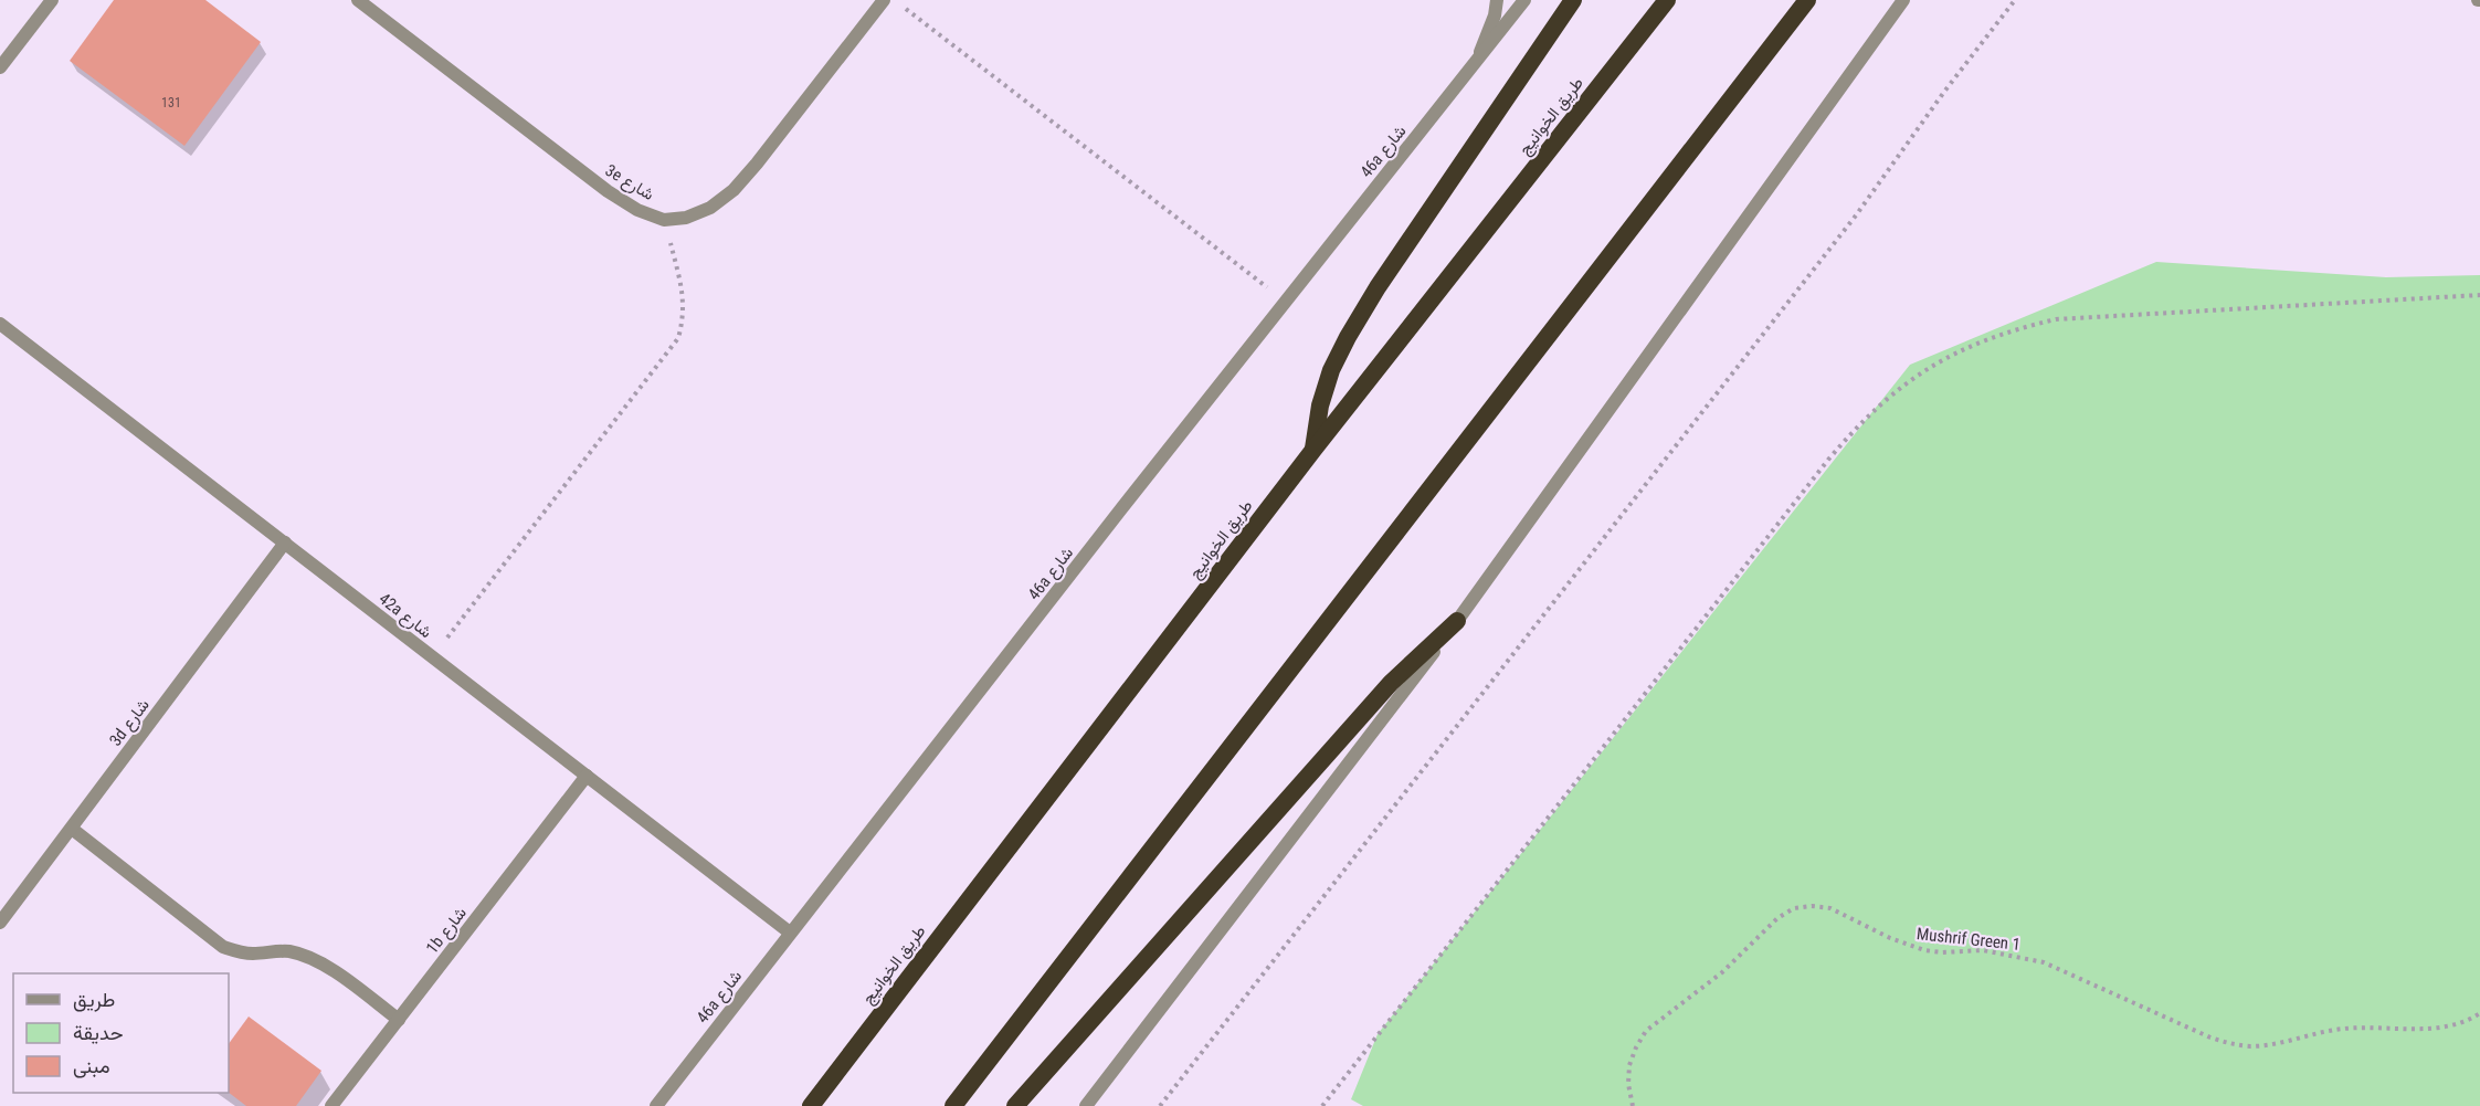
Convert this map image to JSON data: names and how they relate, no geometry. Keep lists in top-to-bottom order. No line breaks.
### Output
{"streets":{"highway":["طريق الخوانيج"],"street":["46a شارع","3e شارع","42a شارع","3d شارع","1b شارع"],"path":["Mushrif Green 1"]},"crossings":[["46a شارع","42a شارع"],["42a شارع","3d شارع"],["42a شارع","1b شارع"]],"house_numbers":["131"],"legend":["طريق","حديقة","مبنى"]}
